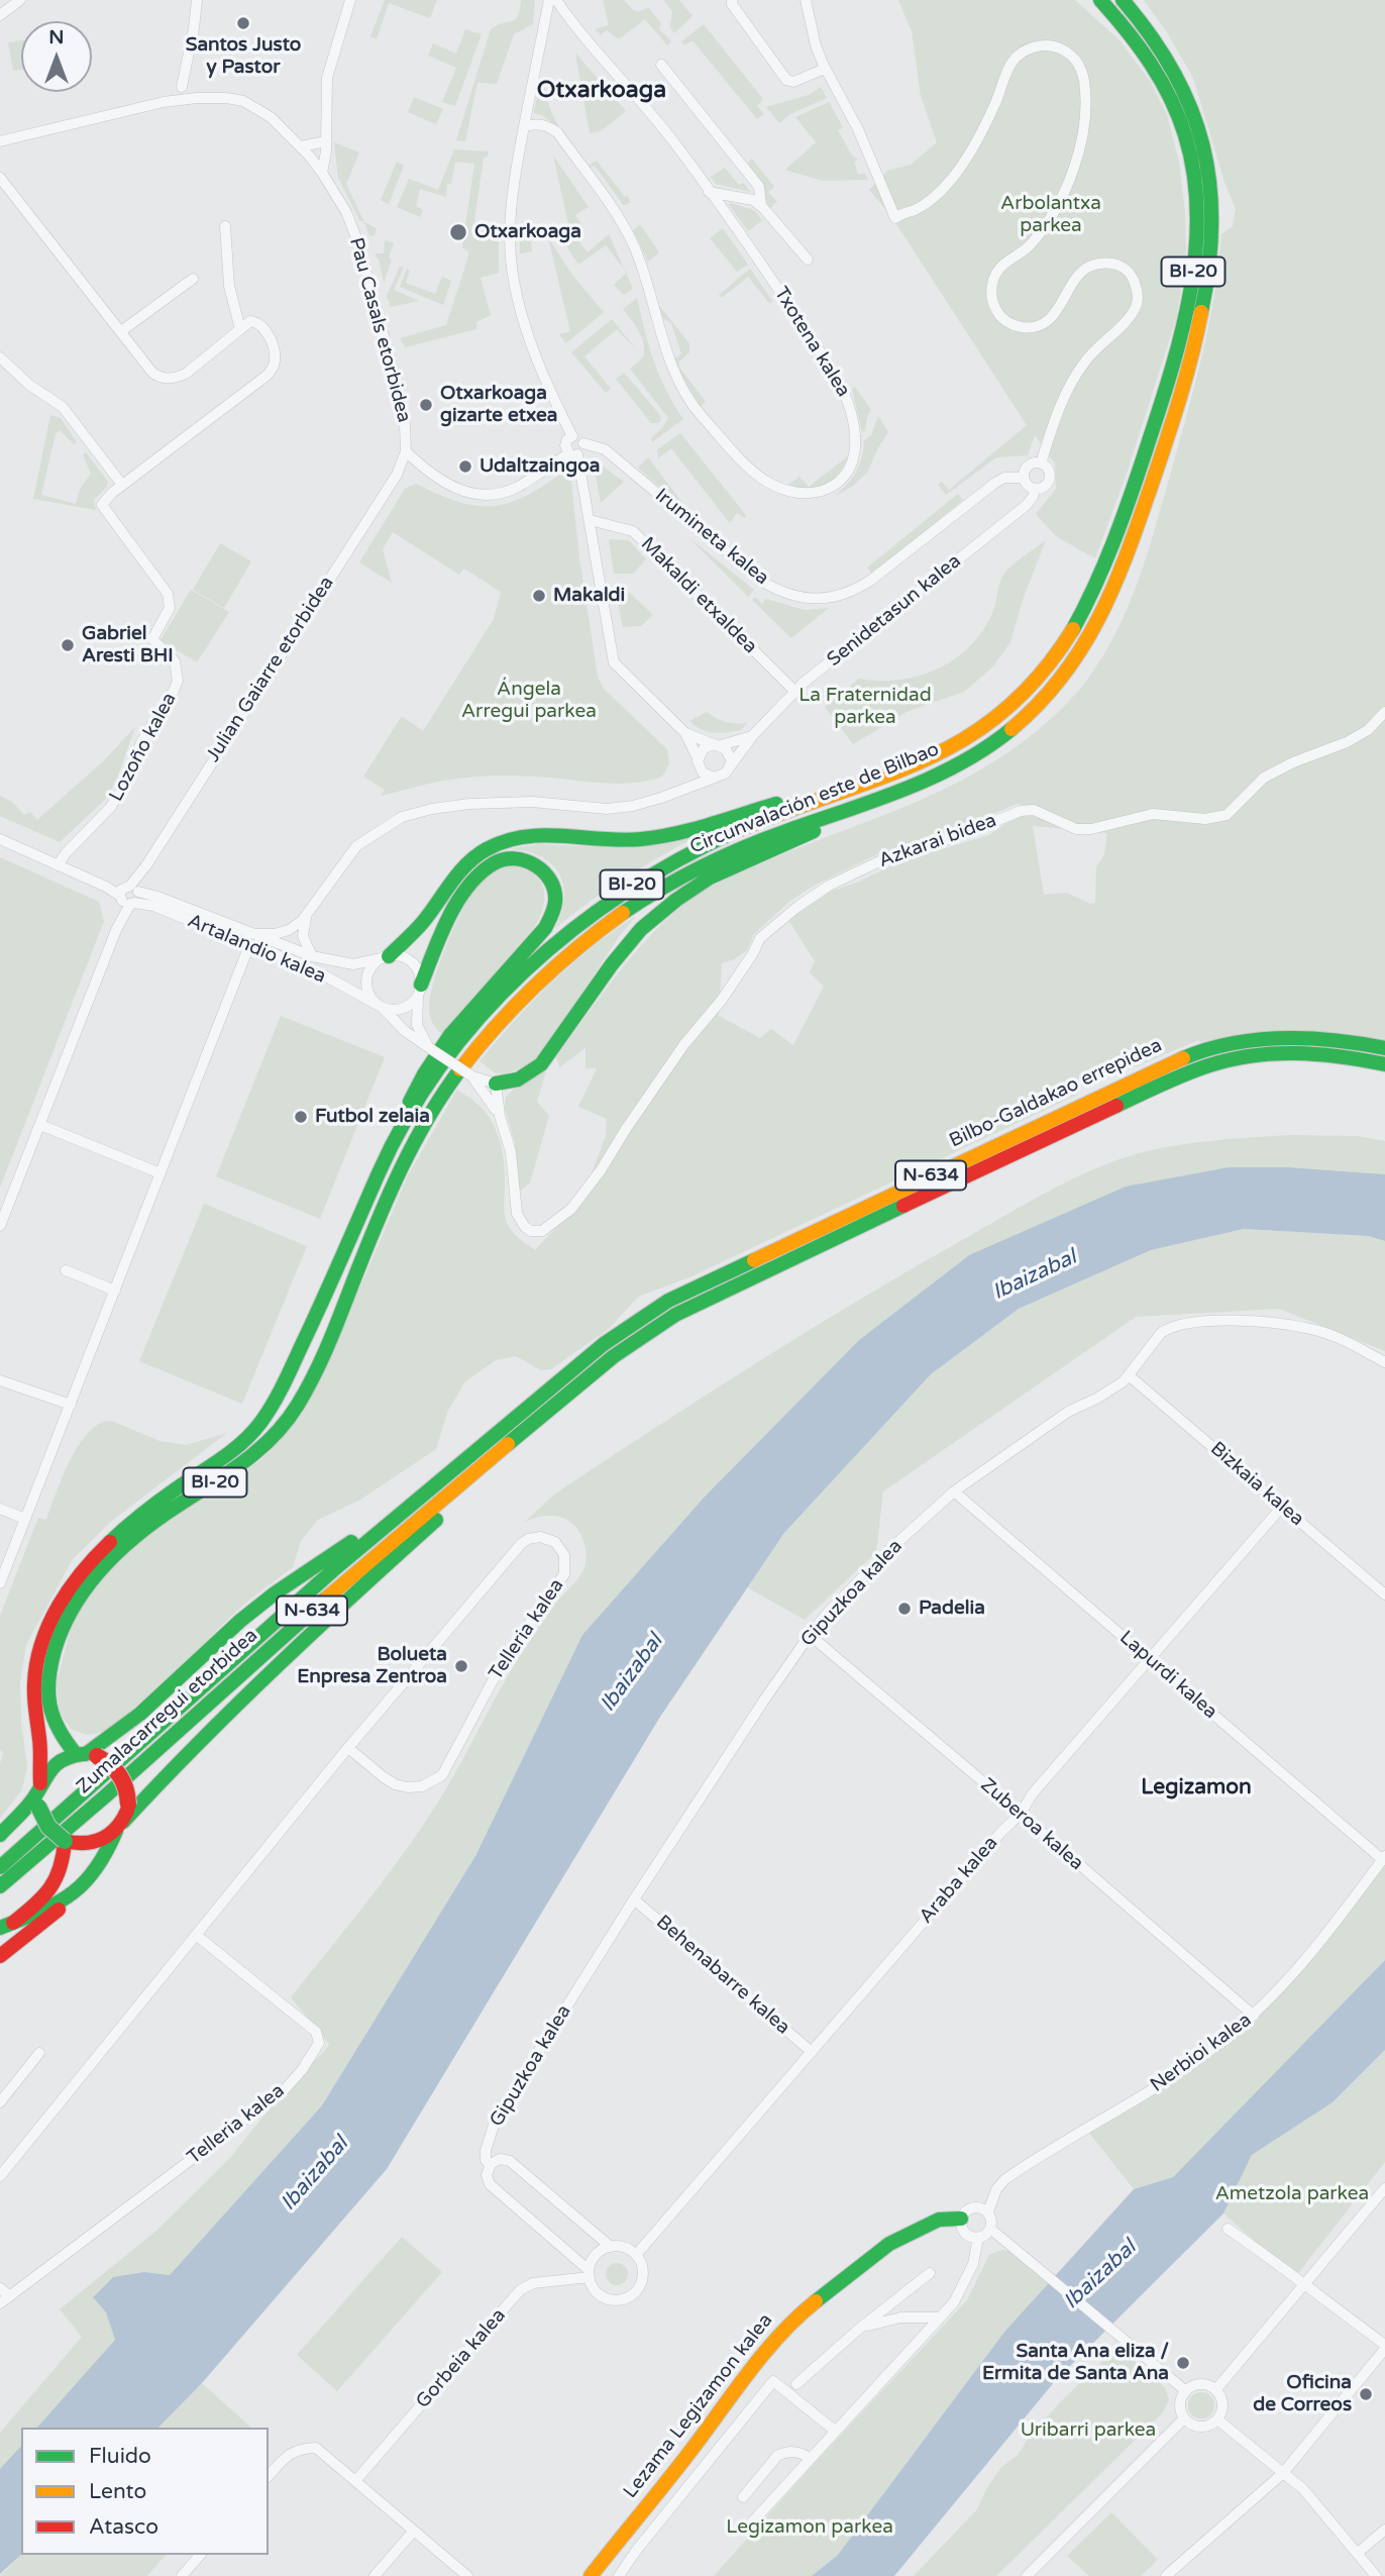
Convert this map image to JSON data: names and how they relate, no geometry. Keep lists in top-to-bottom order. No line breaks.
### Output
{"streets":{"main road":["BI-20","Circunvalación este de Bilbao","Bilbo-Galdakao errepidea","N-634","Zumalacarregui etorbidea","Lezama Legizamon kalea"],"street":["Pau Casals etorbidea","Txotena kalea","Irumineta kalea","Makaldi etxaldea","Senidetasun kalea","Julian Gaiarre etorbidea","Lozoño kalea","Azkarai bidea","Artalandio kalea","Bizkaia kalea","Gipuzkoa kalea","Telleria kalea","Lapurdi kalea","Zuberoa kalea","Araba kalea","Behenabarre kalea","Nerbioi kalea","Gorbeia kalea"]},"crossings":[["Pau Casals etorbidea","Irumineta kalea"],["Pau Casals etorbidea","Julian Gaiarre etorbidea"],["Irumineta kalea","Senidetasun kalea"],["Makaldi etxaldea","Senidetasun kalea"],["Julian Gaiarre etorbidea","Artalandio kalea"],["Lozoño kalea","Artalandio kalea"],["Circunvalación este de Bilbao","N-634"],["Bilbo-Galdakao errepidea","N-634"],["Bilbo-Galdakao errepidea","Zumalacarregui etorbidea"],["N-634","Zumalacarregui etorbidea"],["Bizkaia kalea","Gipuzkoa kalea"],["Bizkaia kalea","Araba kalea"],["Gipuzkoa kalea","Lapurdi kalea"],["Gipuzkoa kalea","Zuberoa kalea"],["Gipuzkoa kalea","Araba kalea"],["Gipuzkoa kalea","Behenabarre kalea"],["Gipuzkoa kalea","Gorbeia kalea"],["Lapurdi kalea","Araba kalea"],["Lapurdi kalea","Nerbioi kalea"],["Zuberoa kalea","Araba kalea"],["Zuberoa kalea","Nerbioi kalea"],["Araba kalea","Behenabarre kalea"],["Araba kalea","Gorbeia kalea"],["Nerbioi kalea","Lezama Legizamon kalea"]],"districts":["Otxarkoaga","Legizamon"],"water":["Ibaizabal"],"parks":["Arbolantxa parkea","Ángela Arregui parkea","La Fraternidad parkea","Ametzola parkea","Uribarri parkea","Legizamon parkea"],"places":["Santos Justo y Pastor","Otxarkoaga","Otxarkoaga gizarte etxea","Udaltzaingoa","Makaldi","Gabriel Aresti BHI","Futbol zelaia","Padelia","Bolueta Enpresa Zentroa","Santa Ana eliza / Ermita de Santa Ana","Oficina de Correos"],"legend":["Fluido","Lento","Atasco"],"north":"top"}
